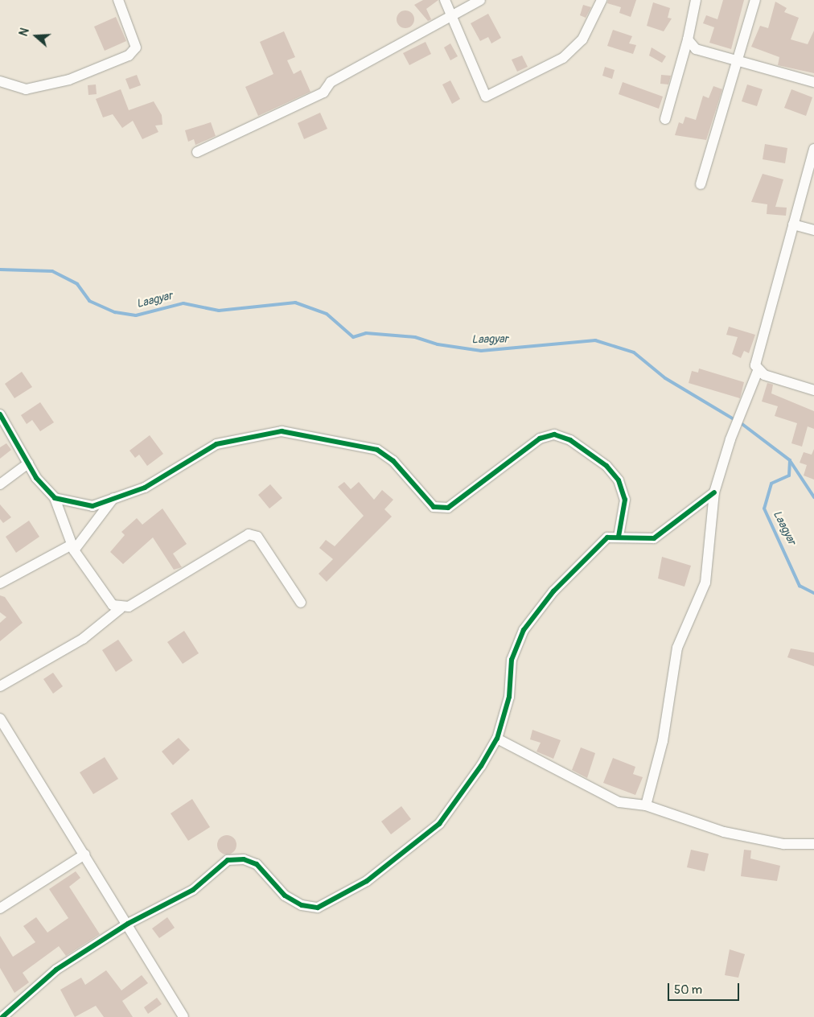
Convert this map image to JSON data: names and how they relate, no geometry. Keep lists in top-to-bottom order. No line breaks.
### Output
{"water":["Laagyar"],"scale_bar":"50 m","north":"left"}
